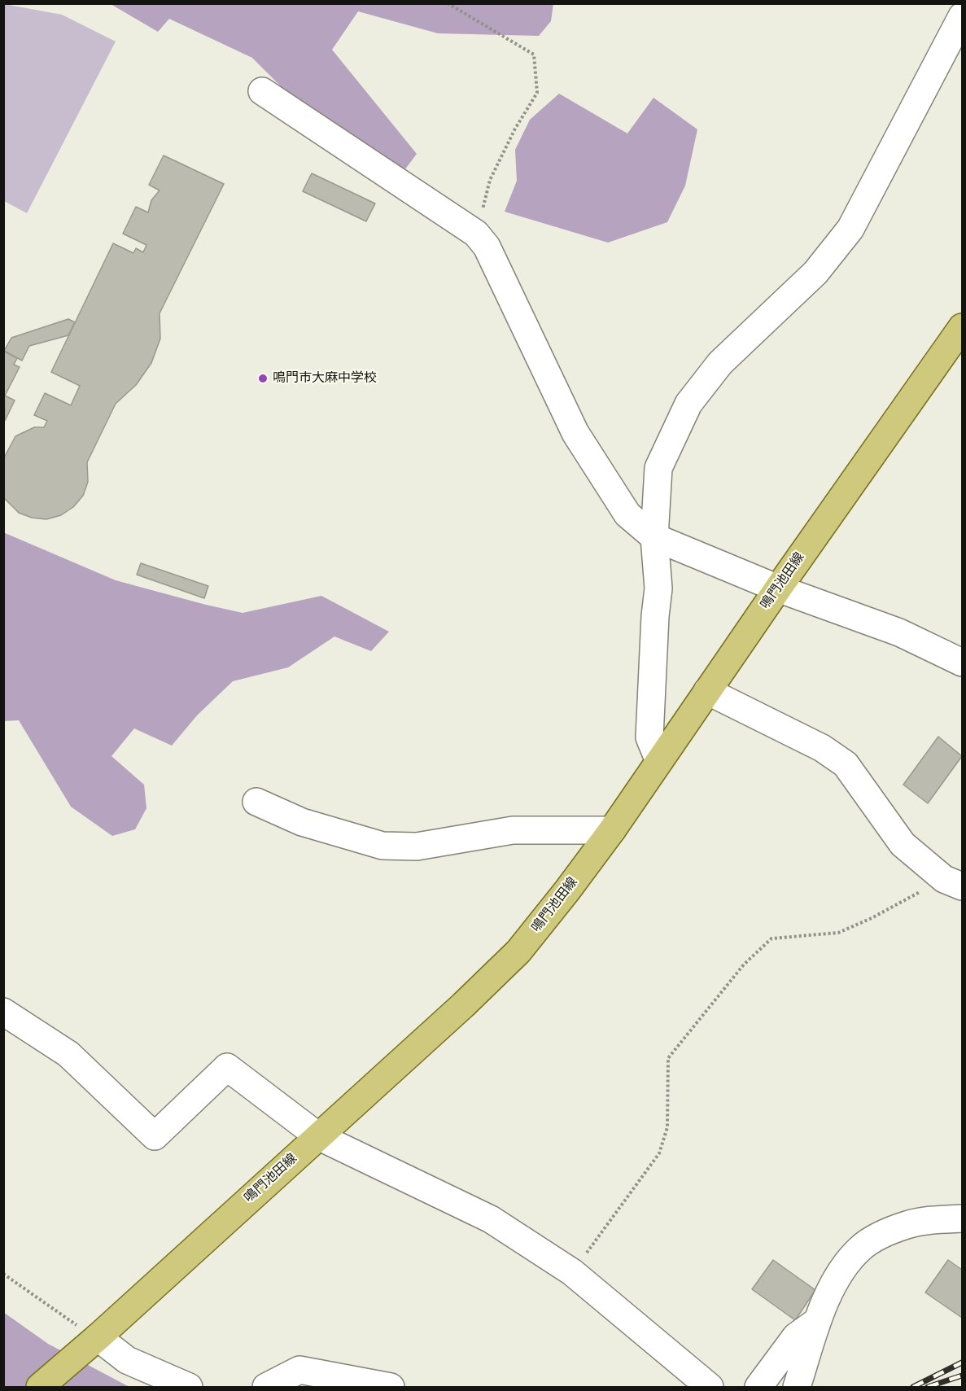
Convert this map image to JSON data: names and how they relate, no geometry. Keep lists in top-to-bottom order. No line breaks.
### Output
{"streets":{"main road":["鳴門池田線"]},"places":["鳴門市大麻中学校"]}
